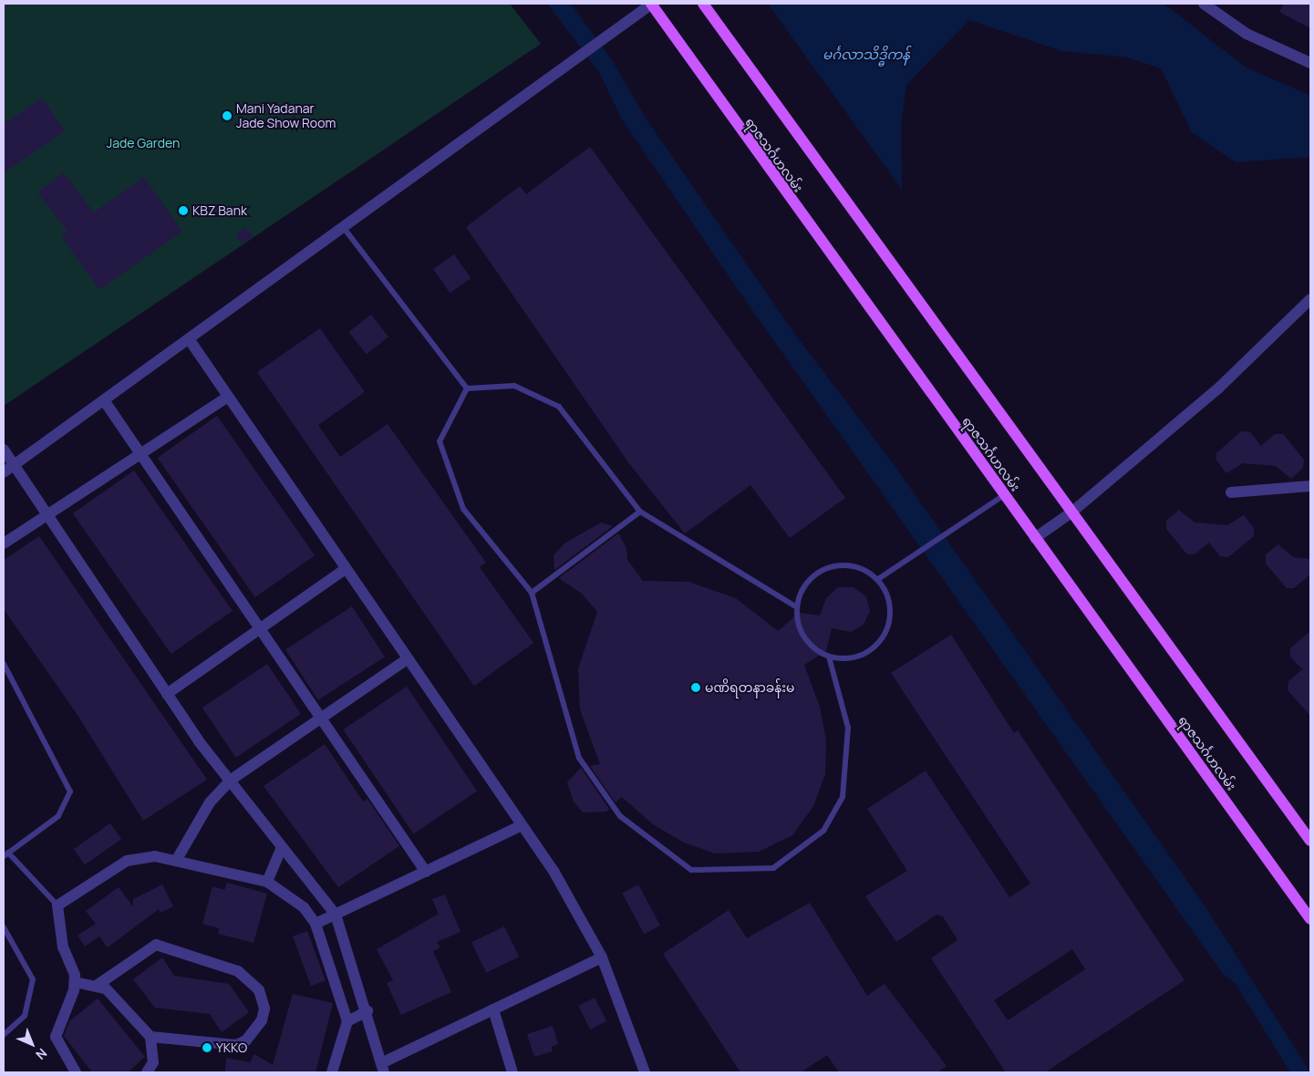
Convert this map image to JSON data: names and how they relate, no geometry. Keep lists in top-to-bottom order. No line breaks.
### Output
{"streets":{"main road":["ရာဇသင်္ဂဟလမ်း"]},"water":["မင်္ဂလာသိဒ္ဓိကန်"],"parks":["Jade Garden"],"places":["Mani Yadanar Jade Show Room","KBZ Bank","မဏိရတနာခန်းမ","YKKO"],"north":"bottom right"}
